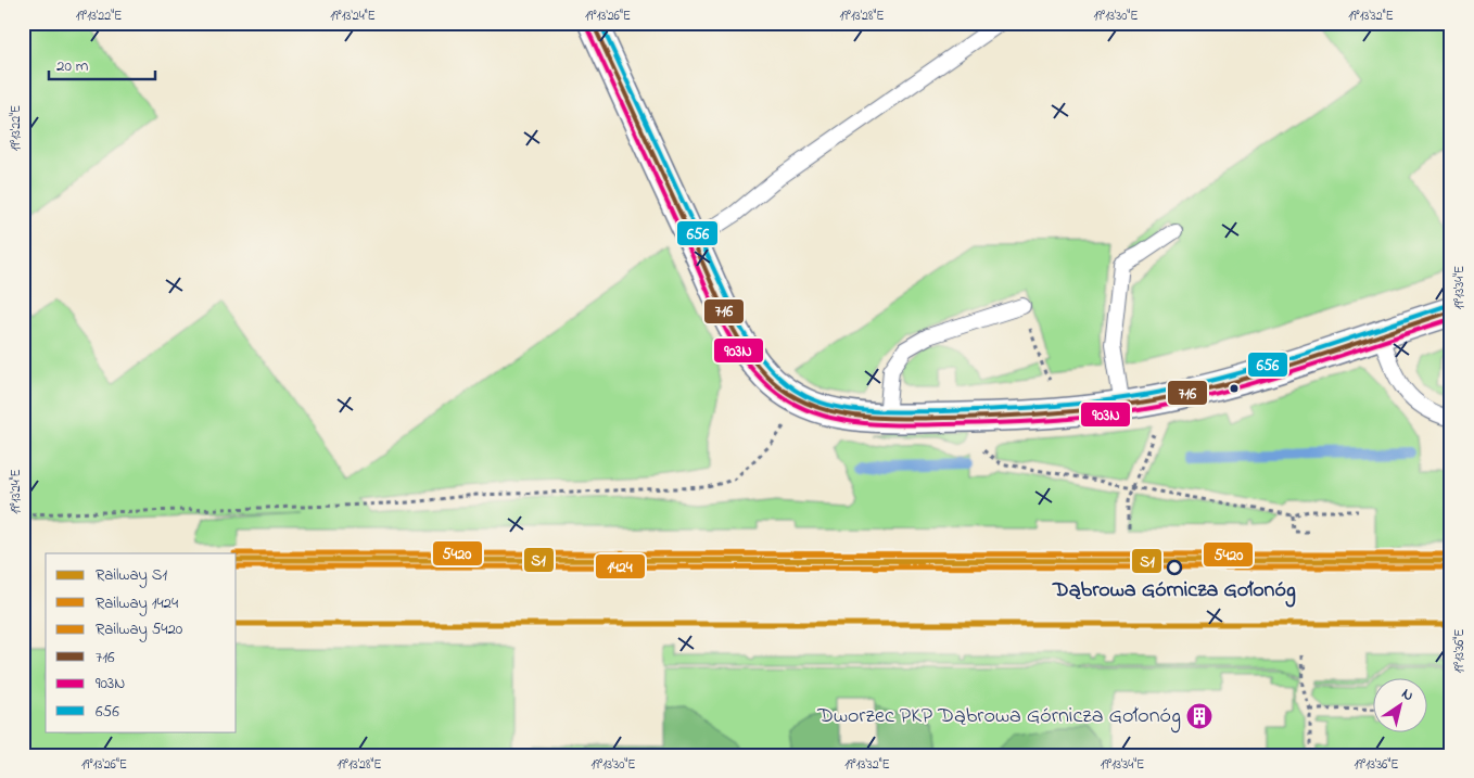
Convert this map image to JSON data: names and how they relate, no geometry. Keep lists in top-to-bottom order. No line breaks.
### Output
{"places":{"other":["Dąbrowa Górnicza Gołonóg"],"building":["Dworzec PKP Dąbrowa Górnicza Gołonóg"]},"lines":["transit line 716","transit line 656","transit line 903N","rail line 5420","rail line S1","rail line 1424"],"legend":["Railway S1","Railway 1424","Railway 5420","716","903N","656"],"scale_bar":"20 m","north":"top right","coordinates":["19°13'22\"E","19°13'24\"E","19°13'26\"E","19°13'28\"E","19°13'30\"E","19°13'32\"E","19°13'34\"E","19°13'36\"E"]}
